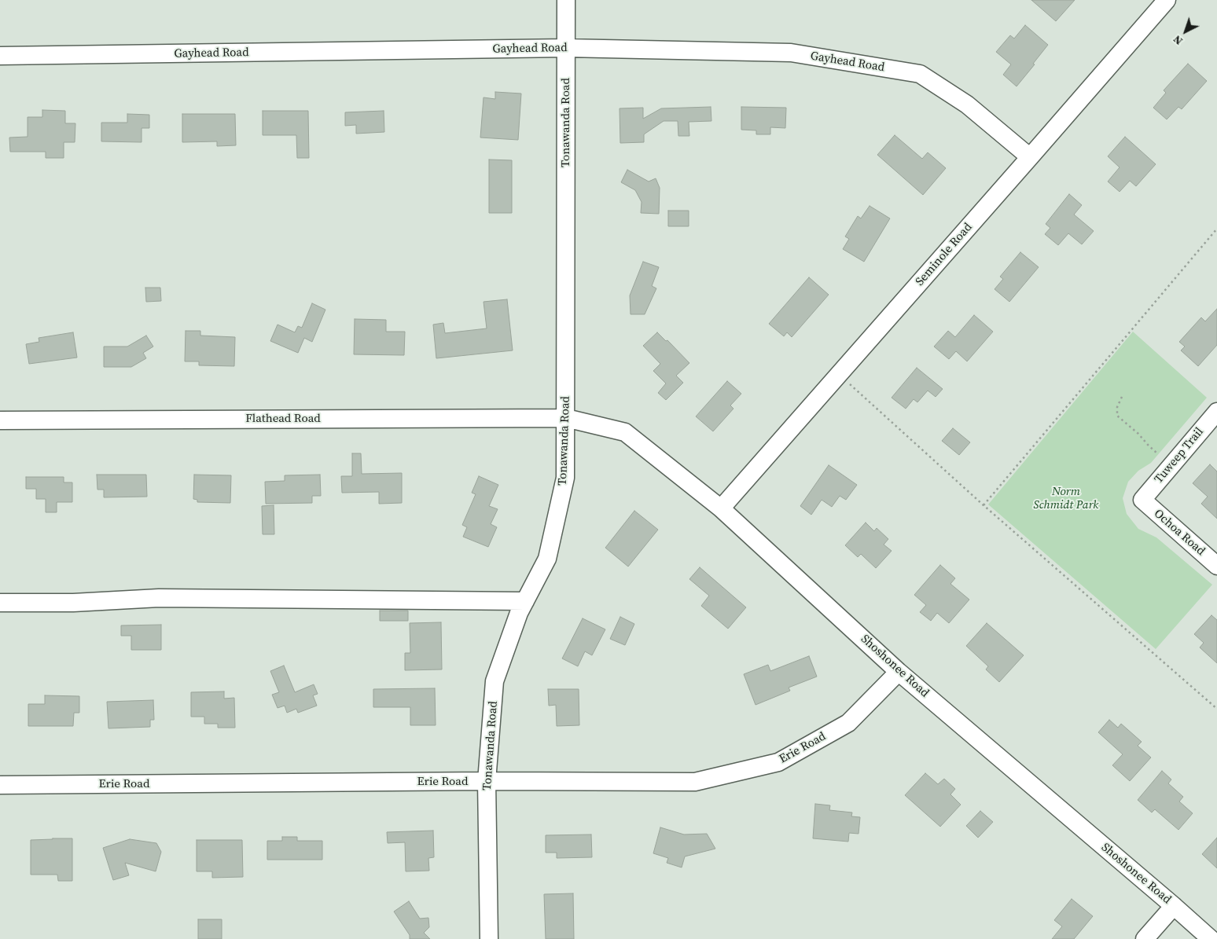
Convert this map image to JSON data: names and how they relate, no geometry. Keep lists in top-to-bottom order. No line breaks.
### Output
{"streets":{"street":["Gayhead Road","Tonawanda Road","Seminole Road","Flathead Road","Tuweep Trail","Ochoa Road","Shoshonee Road","Erie Road"]},"crossings":[["Gayhead Road","Tonawanda Road"],["Gayhead Road","Seminole Road"],["Tonawanda Road","Flathead Road"],["Tonawanda Road","Shoshonee Road"],["Tonawanda Road","Erie Road"],["Seminole Road","Shoshonee Road"],["Flathead Road","Shoshonee Road"],["Tuweep Trail","Ochoa Road"],["Shoshonee Road","Erie Road"]],"parks":["Norm Schmidt Park"],"north":"bottom left"}
